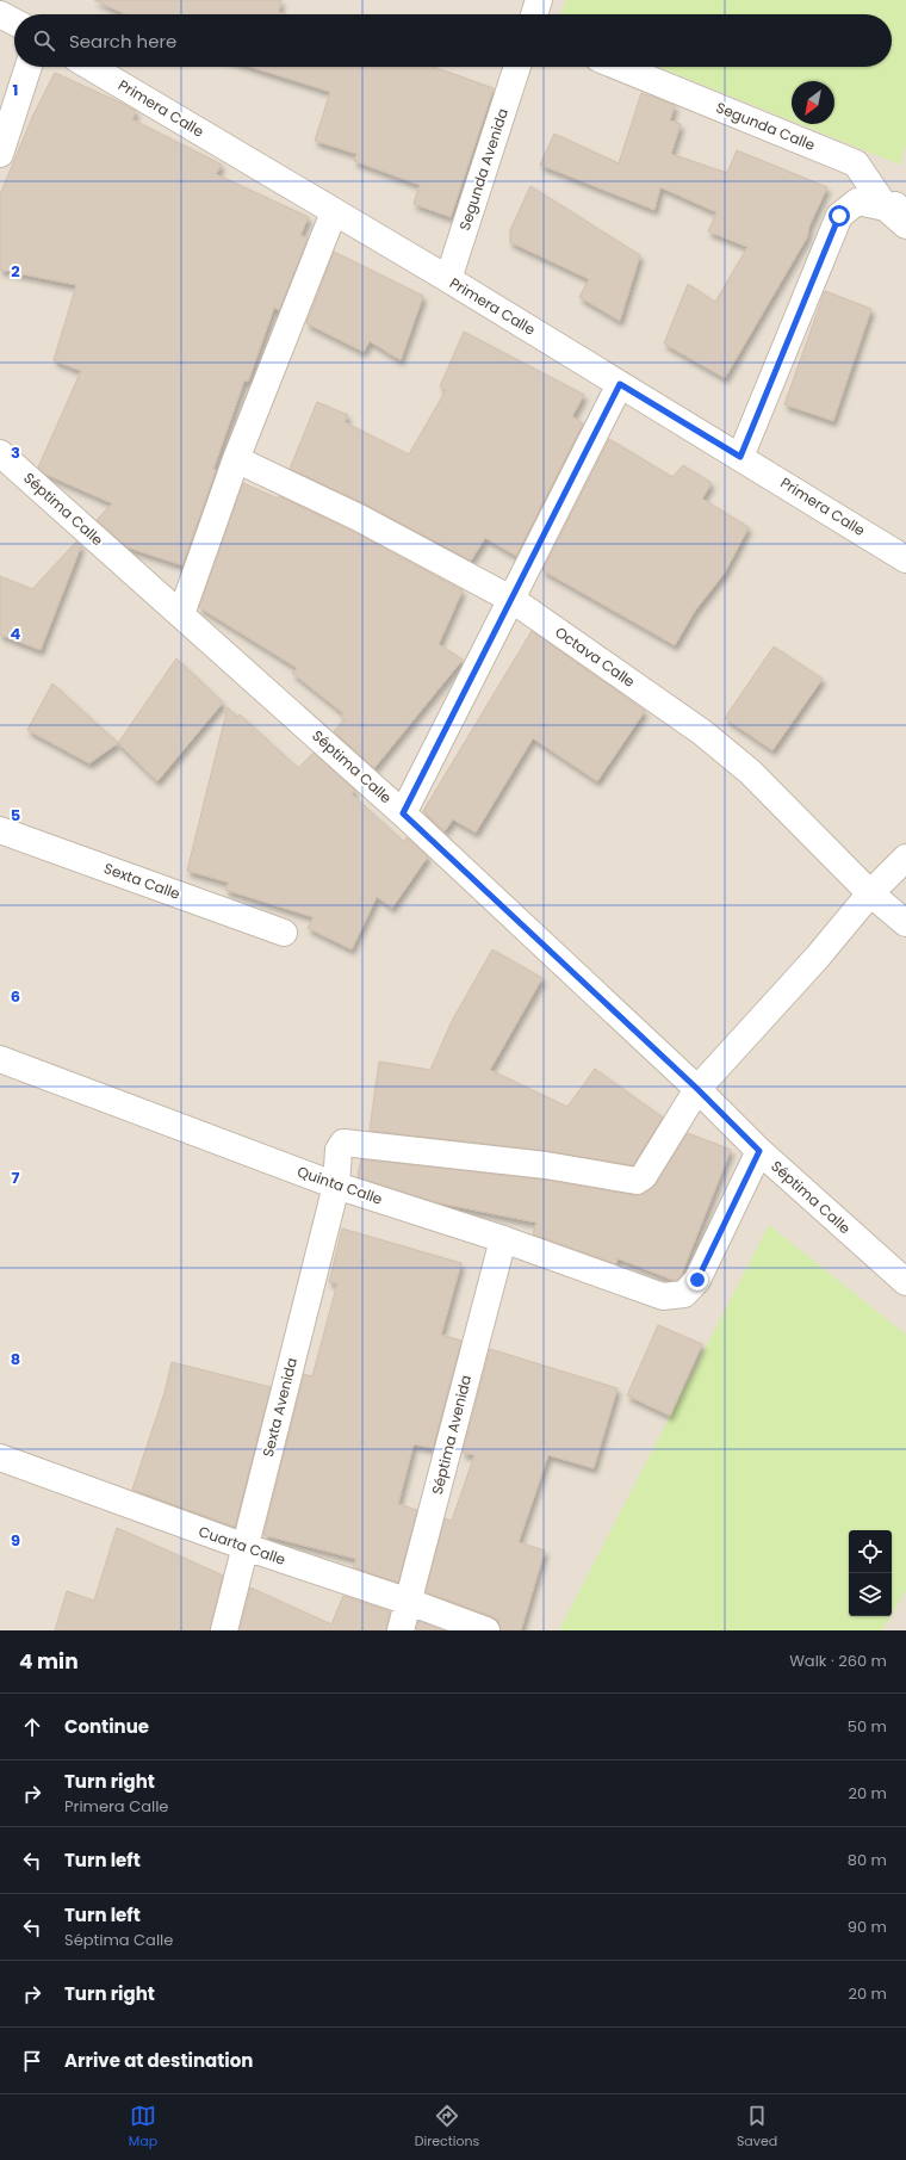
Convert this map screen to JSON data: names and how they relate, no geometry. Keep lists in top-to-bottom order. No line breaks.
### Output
{"streets":{"street":["Primera Calle","Segunda Calle","Segunda Avenida","Séptima Calle","Octava Calle","Sexta Calle","Quinta Calle","Sexta Avenida","Séptima Avenida","Cuarta Calle"]},"crossings":[["Primera Calle","Segunda Avenida"],["Séptima Calle","Quinta Calle"],["Séptima Calle","Sexta Avenida"],["Quinta Calle","Sexta Avenida"],["Quinta Calle","Séptima Avenida"],["Sexta Avenida","Cuarta Calle"],["Séptima Avenida","Cuarta Calle"]],"north":"bottom left","page":{"search":"Search here","heading":["4 min","Walk · 260 m"],"list":[["Continue","50 m"],["Turn right","Primera Calle","20 m"],["Turn left","80 m"],["Turn left","Séptima Calle","90 m"],["Turn right","20 m"],"Arrive at destination"],"nav":["Map","Directions","Saved"]},"grid":{"rows":["1","2","3","4","5","6","7","8","9"]}}
